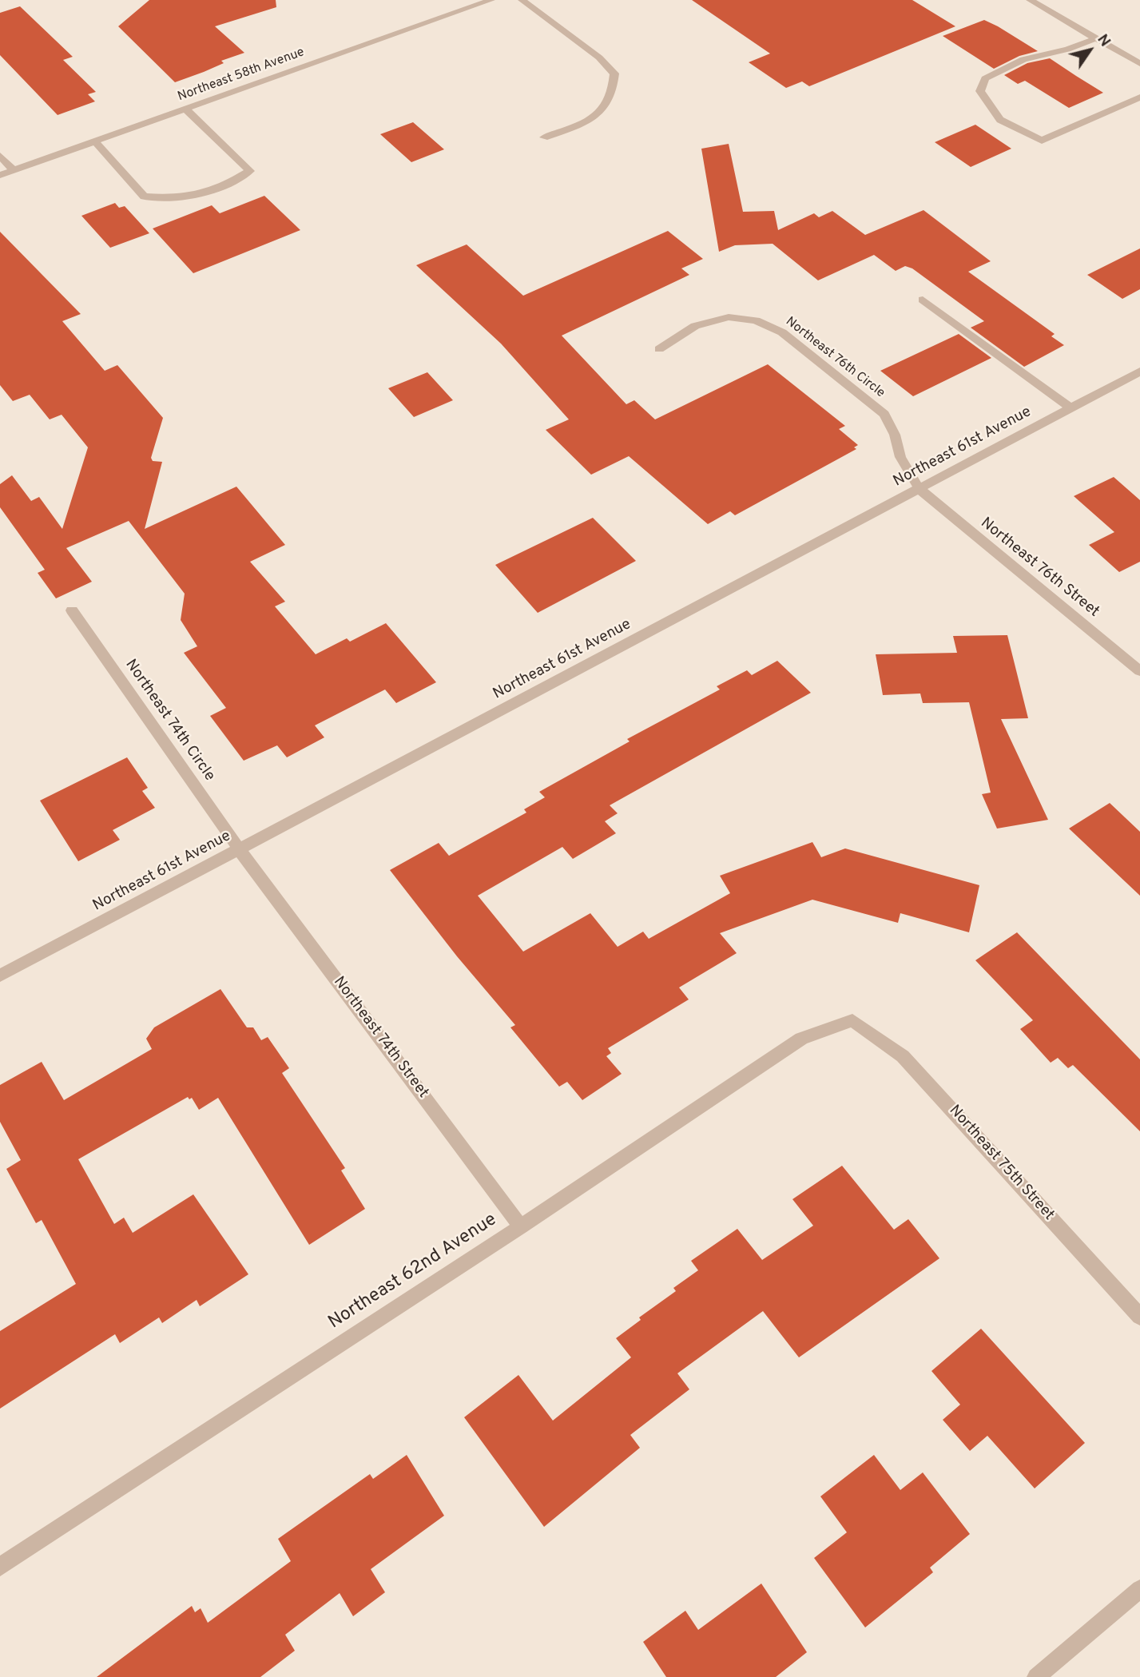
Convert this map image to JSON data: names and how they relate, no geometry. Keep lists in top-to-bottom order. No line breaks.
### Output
{"streets":{"street":["Northeast 58th Avenue","Northeast 76th Circle","Northeast 61st Avenue","Northeast 76th Street","Northeast 74th Circle","Northeast 74th Street","Northeast 75th Street","Northeast 62nd Avenue"]},"crossings":[["Northeast 76th Circle","Northeast 61st Avenue"],["Northeast 76th Circle","Northeast 76th Street"],["Northeast 61st Avenue","Northeast 76th Street"],["Northeast 61st Avenue","Northeast 74th Circle"],["Northeast 61st Avenue","Northeast 74th Street"],["Northeast 74th Circle","Northeast 74th Street"],["Northeast 74th Street","Northeast 62nd Avenue"],["Northeast 75th Street","Northeast 62nd Avenue"]],"north":"top right"}
